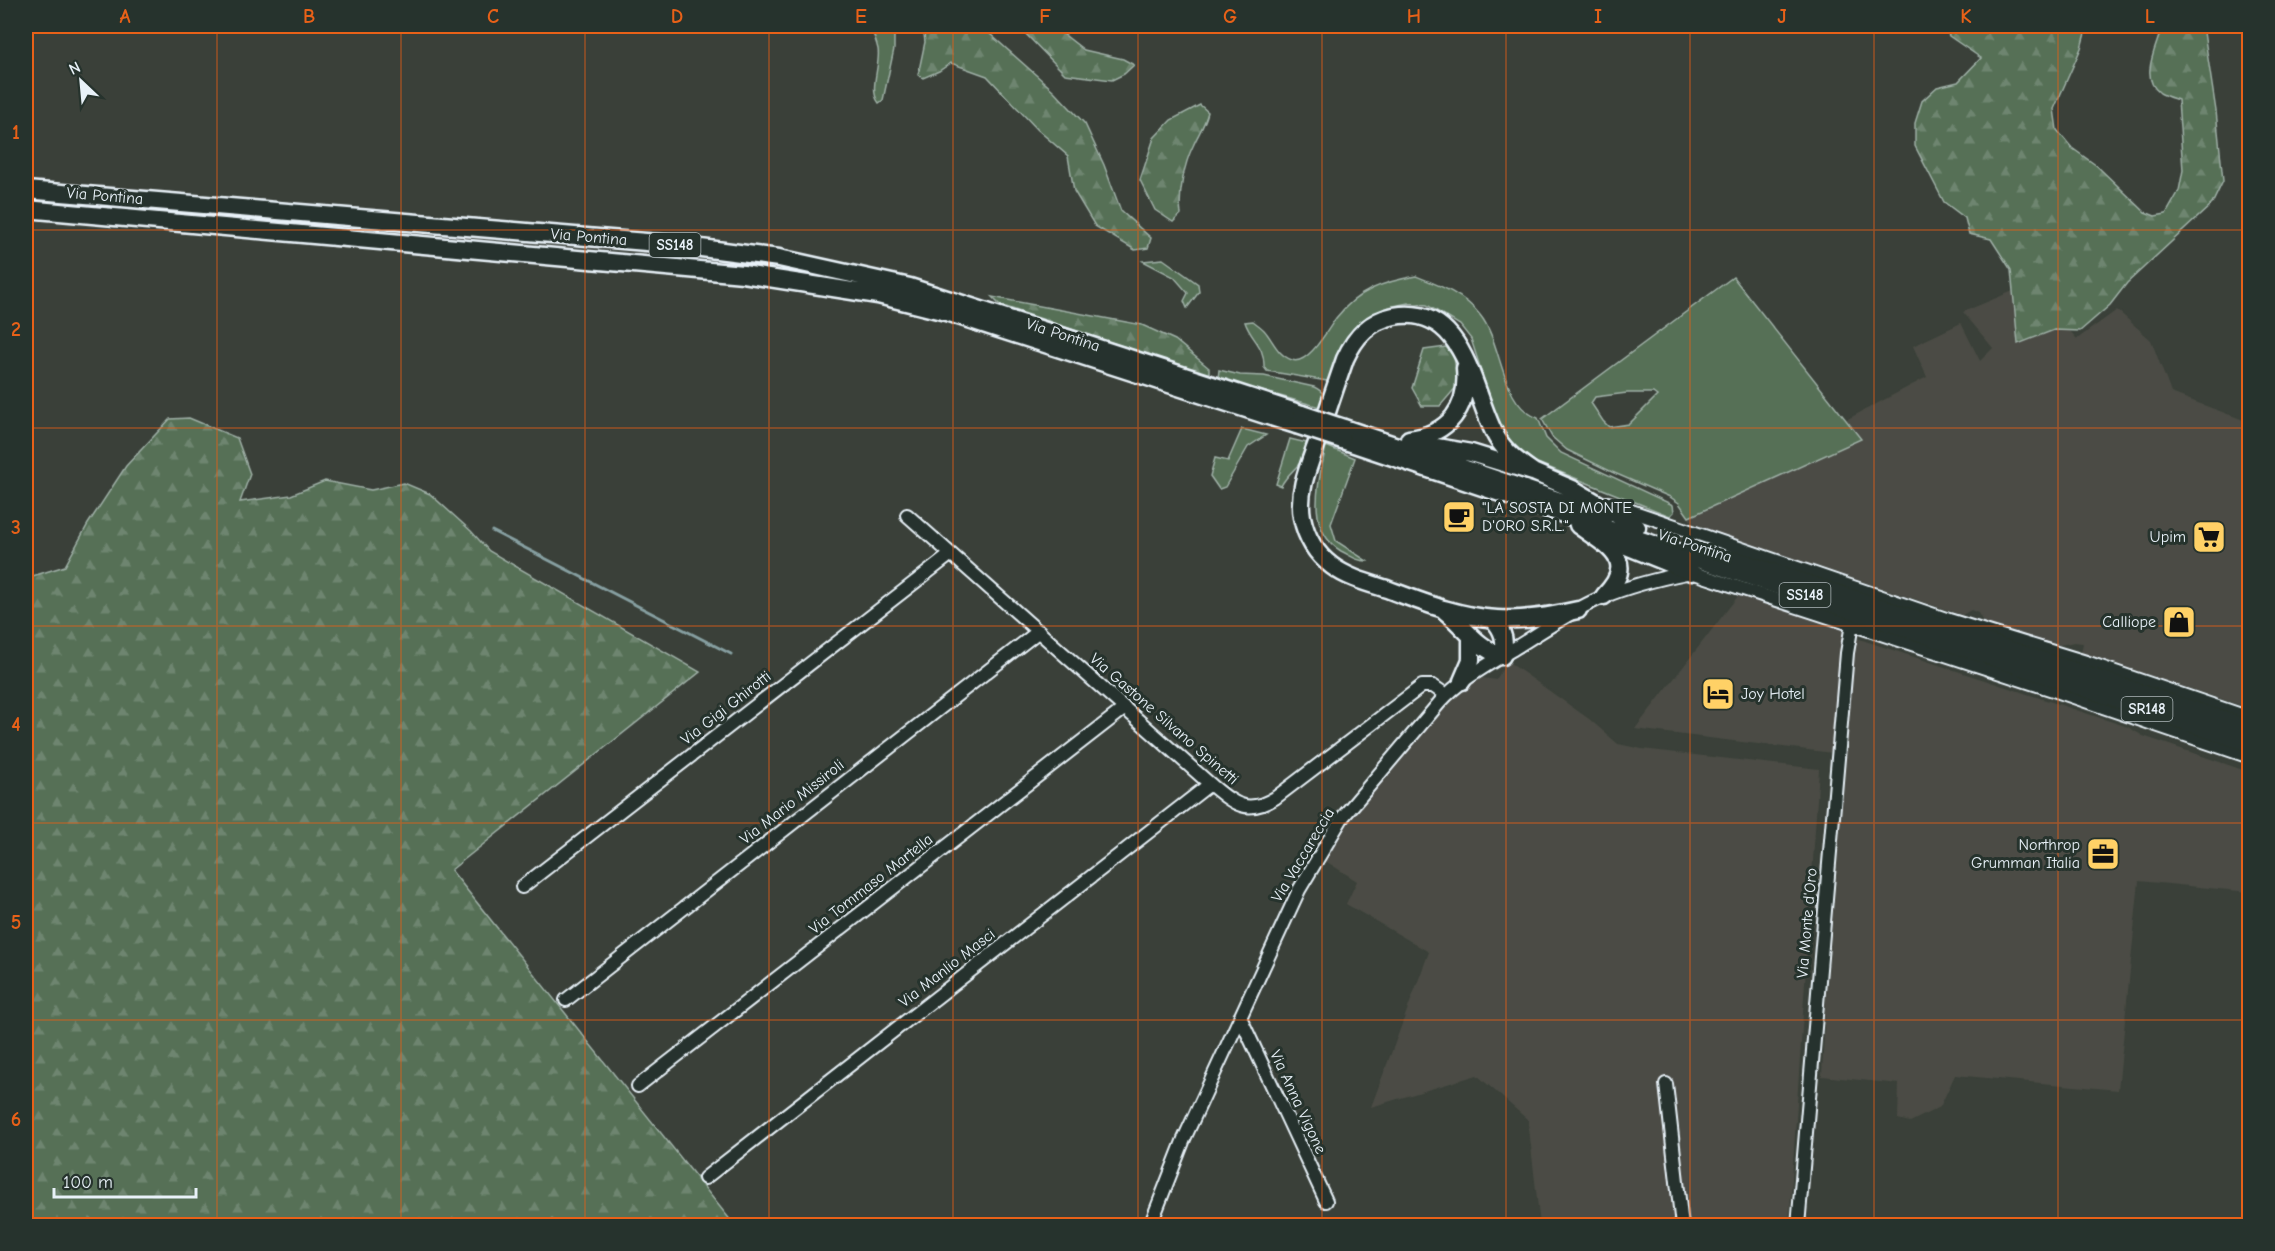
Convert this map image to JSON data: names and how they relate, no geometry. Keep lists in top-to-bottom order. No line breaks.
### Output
{"streets":{"highway":["Via Pontina","SS148","SR148"],"street":["Via Gigi Ghirotti","Via Gastone Silvano Spinetti","Via Mario Missiroli","Via Vaccareccia","Via Tommaso Martella","Via Monte d'Oro","Via Manlio Masci","Via Anna Vigone"]},"crossings":[["Via Pontina","SR148"],["Via Pontina","Via Vaccareccia"],["Via Pontina","Via Monte d'Oro"],["Via Gigi Ghirotti","Via Gastone Silvano Spinetti"],["Via Gastone Silvano Spinetti","Via Mario Missiroli"],["Via Gastone Silvano Spinetti","Via Vaccareccia"],["Via Gastone Silvano Spinetti","Via Tommaso Martella"],["Via Gastone Silvano Spinetti","Via Manlio Masci"],["Via Vaccareccia","Via Anna Vigone"]],"places":{"cafe":["\"LA SOSTA DI MONTE D'ORO S.R.L.\""],"supermarket":["Upim"],"shop":["Calliope"],"hotel":["Joy Hotel"],"office":["Northrop Grumman Italia"]},"scale_bar":"100 m","north":"top left","grid":{"columns":["A","B","C","D","E","F","G","H","I","J","K","L"],"rows":["1","2","3","4","5","6"]}}
